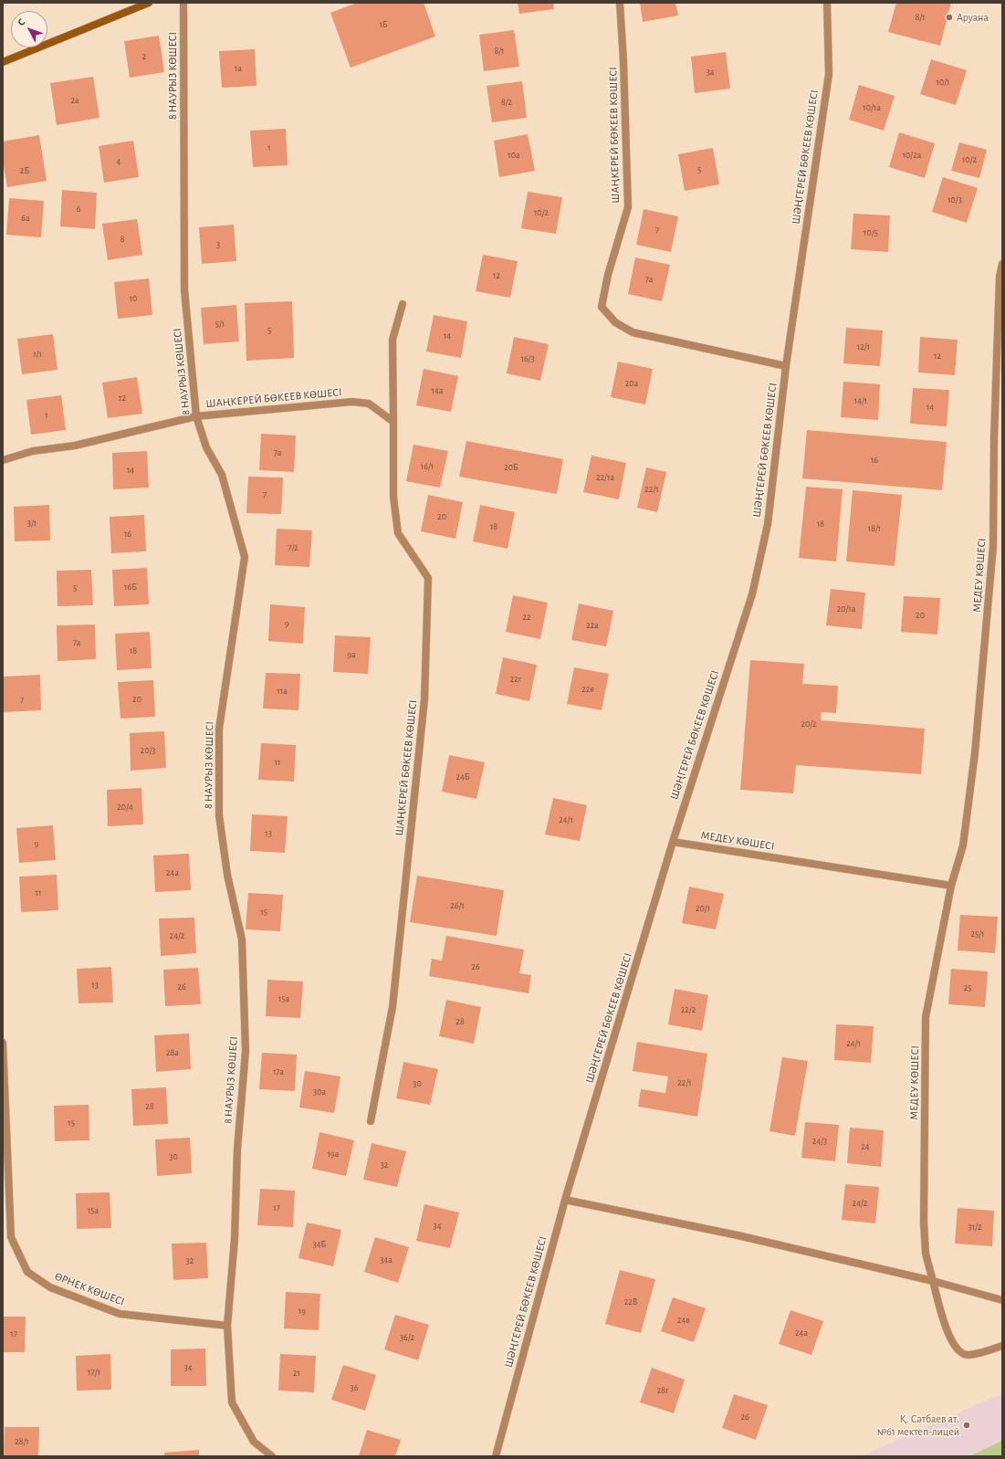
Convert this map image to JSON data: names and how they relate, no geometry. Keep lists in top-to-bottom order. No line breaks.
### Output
{"streets":{"street":["8 НАУРЫЗ КӨШЕСІ","ШАҢКЕРЕЙ БӨКЕЕВ КӨШЕСІ","ШӘҢГЕРЕЙ БӨКЕЕВ КӨШЕСІ","МЕДЕУ КӨШЕСІ","ӨРНЕК КӨШЕСІ"]},"crossings":[["8 НАУРЫЗ КӨШЕСІ","ШАҢКЕРЕЙ БӨКЕЕВ КӨШЕСІ"],["8 НАУРЫЗ КӨШЕСІ","ӨРНЕК КӨШЕСІ"],["ШАҢКЕРЕЙ БӨКЕЕВ КӨШЕСІ","ШӘҢГЕРЕЙ БӨКЕЕВ КӨШЕСІ"],["ШӘҢГЕРЕЙ БӨКЕЕВ КӨШЕСІ","МЕДЕУ КӨШЕСІ"]],"places":["Аруана","Қ. Сәтбаев ат. №61 мектеп-лицей"],"house_numbers":["8/1","1Б","8/1","2","1а","3а","10/1","2а","8/2","10/1а","1","10а","10/2а","10/2","4","5","2Б","10/3","6","10/2","6а","7","10/5","8","3","12","7а","10","5/1","5","14","12/1","1/1","12","16/3","20а","14а","12","14/1","14","1","7а","16","16/1","20Б","14","22/1а","22/1","7","20","3/1","18","18","18/1","16","7/2","16Б","5","20/1а","20","22","9","22а","7а","18","9а","22г","22в","11а","20","7","20/2","20/3","11","24Б","20/4","24/1","13","9","24а","11","26/1","20/1","15","25/1","24/2","26","13","26","25","15а","22/2","28","24/1","28а","17а","22/1","30","30а","28","15","24/3","24","19а","30","32","24/2","17","15а","34","31/2","34Б","34а","32","22В","19","24в","24а","17","36/2","34","17/1","21","36","28г","26","28/1"],"north":"top left"}
